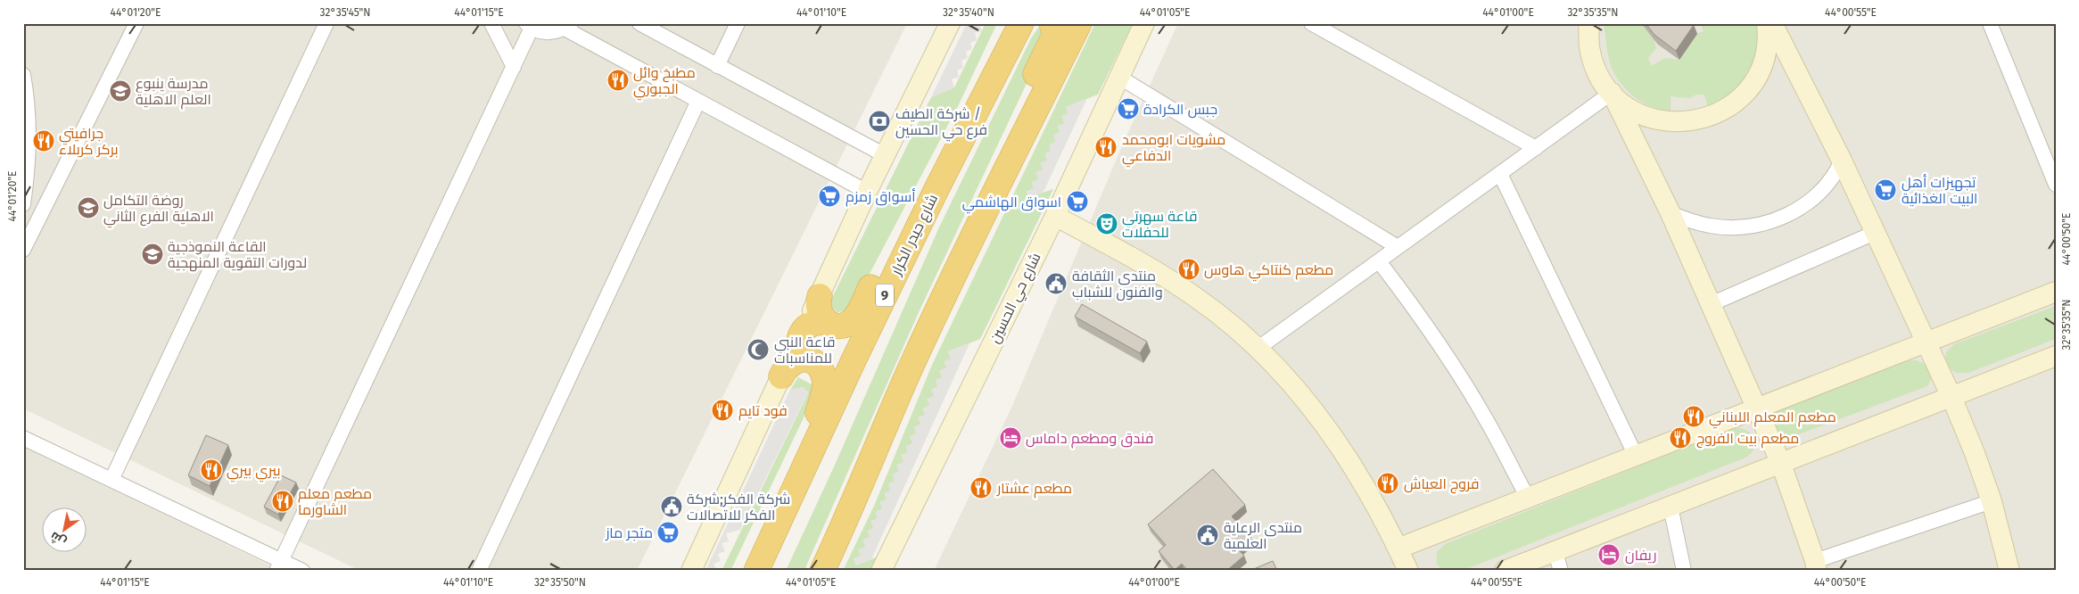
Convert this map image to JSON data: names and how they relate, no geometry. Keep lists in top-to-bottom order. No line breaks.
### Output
{"streets":{"highway":["شارع حيدر الكرار","9"],"street":["شارع حي الحسين"]},"places":{"restaurant":["مطبخ وائل الجبوري","جرافيتي بركر كربلاء","مشويات ابومحمد الدفاعي","مطعم كنتاكي هاوس","فود تايم","مطعم المعلم اللبناني","مطعم بيت الفروج","بيري بيري","فروج العياش","مطعم عشتار","مطعم معلم الشاورما"],"school or university":["مدرسة ينبوع العلم الاهلية","روضة التكامل الاهلية الفرع الثاني","القاعة النموذجية لدورات التقوية المنهجية"],"supermarket":["جبس الكرادة","تجهيزات أهل البيت الغذائية","أسواق زمزم","اسواق الهاشمي","متجر ماز"],"bank":["شركة الطيف / فرع حي الحسين"],"theatre":["قاعة سهرتي للحفلات"],"public building":["منتدى الثقافة والفنون للشباب","شركة الفكر;شركة الفكر للاتصالات","منتدى الرعاية العلمية"],"mosque":["قاعة النبي للمناسبات"],"hotel":["فندق ومطعم داماس","ريفان"]},"north":"bottom left","coordinates":["44°01'20\"E","32°35'45\"N","44°01'15\"E","44°01'10\"E","32°35'40\"N","44°01'05\"E","44°01'00\"E","32°35'35\"N","44°00'55\"E","44°00'50\"E","32°35'50\"N"]}
